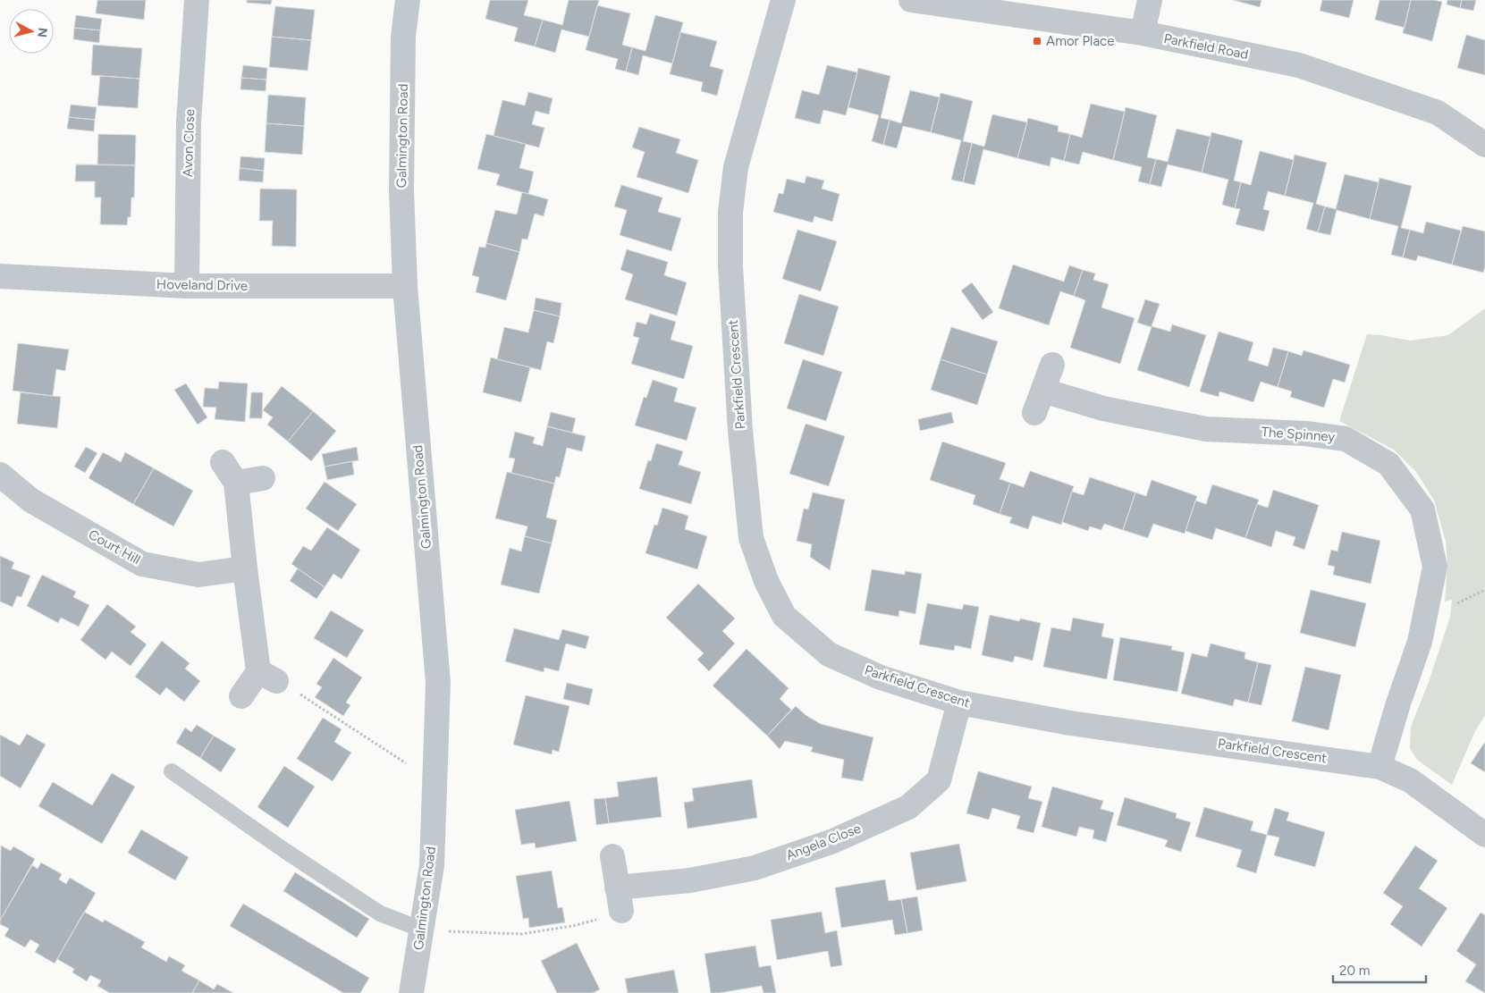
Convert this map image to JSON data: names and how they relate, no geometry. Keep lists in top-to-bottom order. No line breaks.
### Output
{"streets":{"street":["Parkfield Road","Galmington Road","Avon Close","Hoveland Drive","Parkfield Crescent","The Spinney","Court Hill","Angela Close"]},"crossings":[["Galmington Road","Hoveland Drive"],["Avon Close","Hoveland Drive"],["Parkfield Crescent","The Spinney"],["Parkfield Crescent","Angela Close"]],"places":{"transit":["Amor Place"]},"scale_bar":"20 m","north":"right"}
